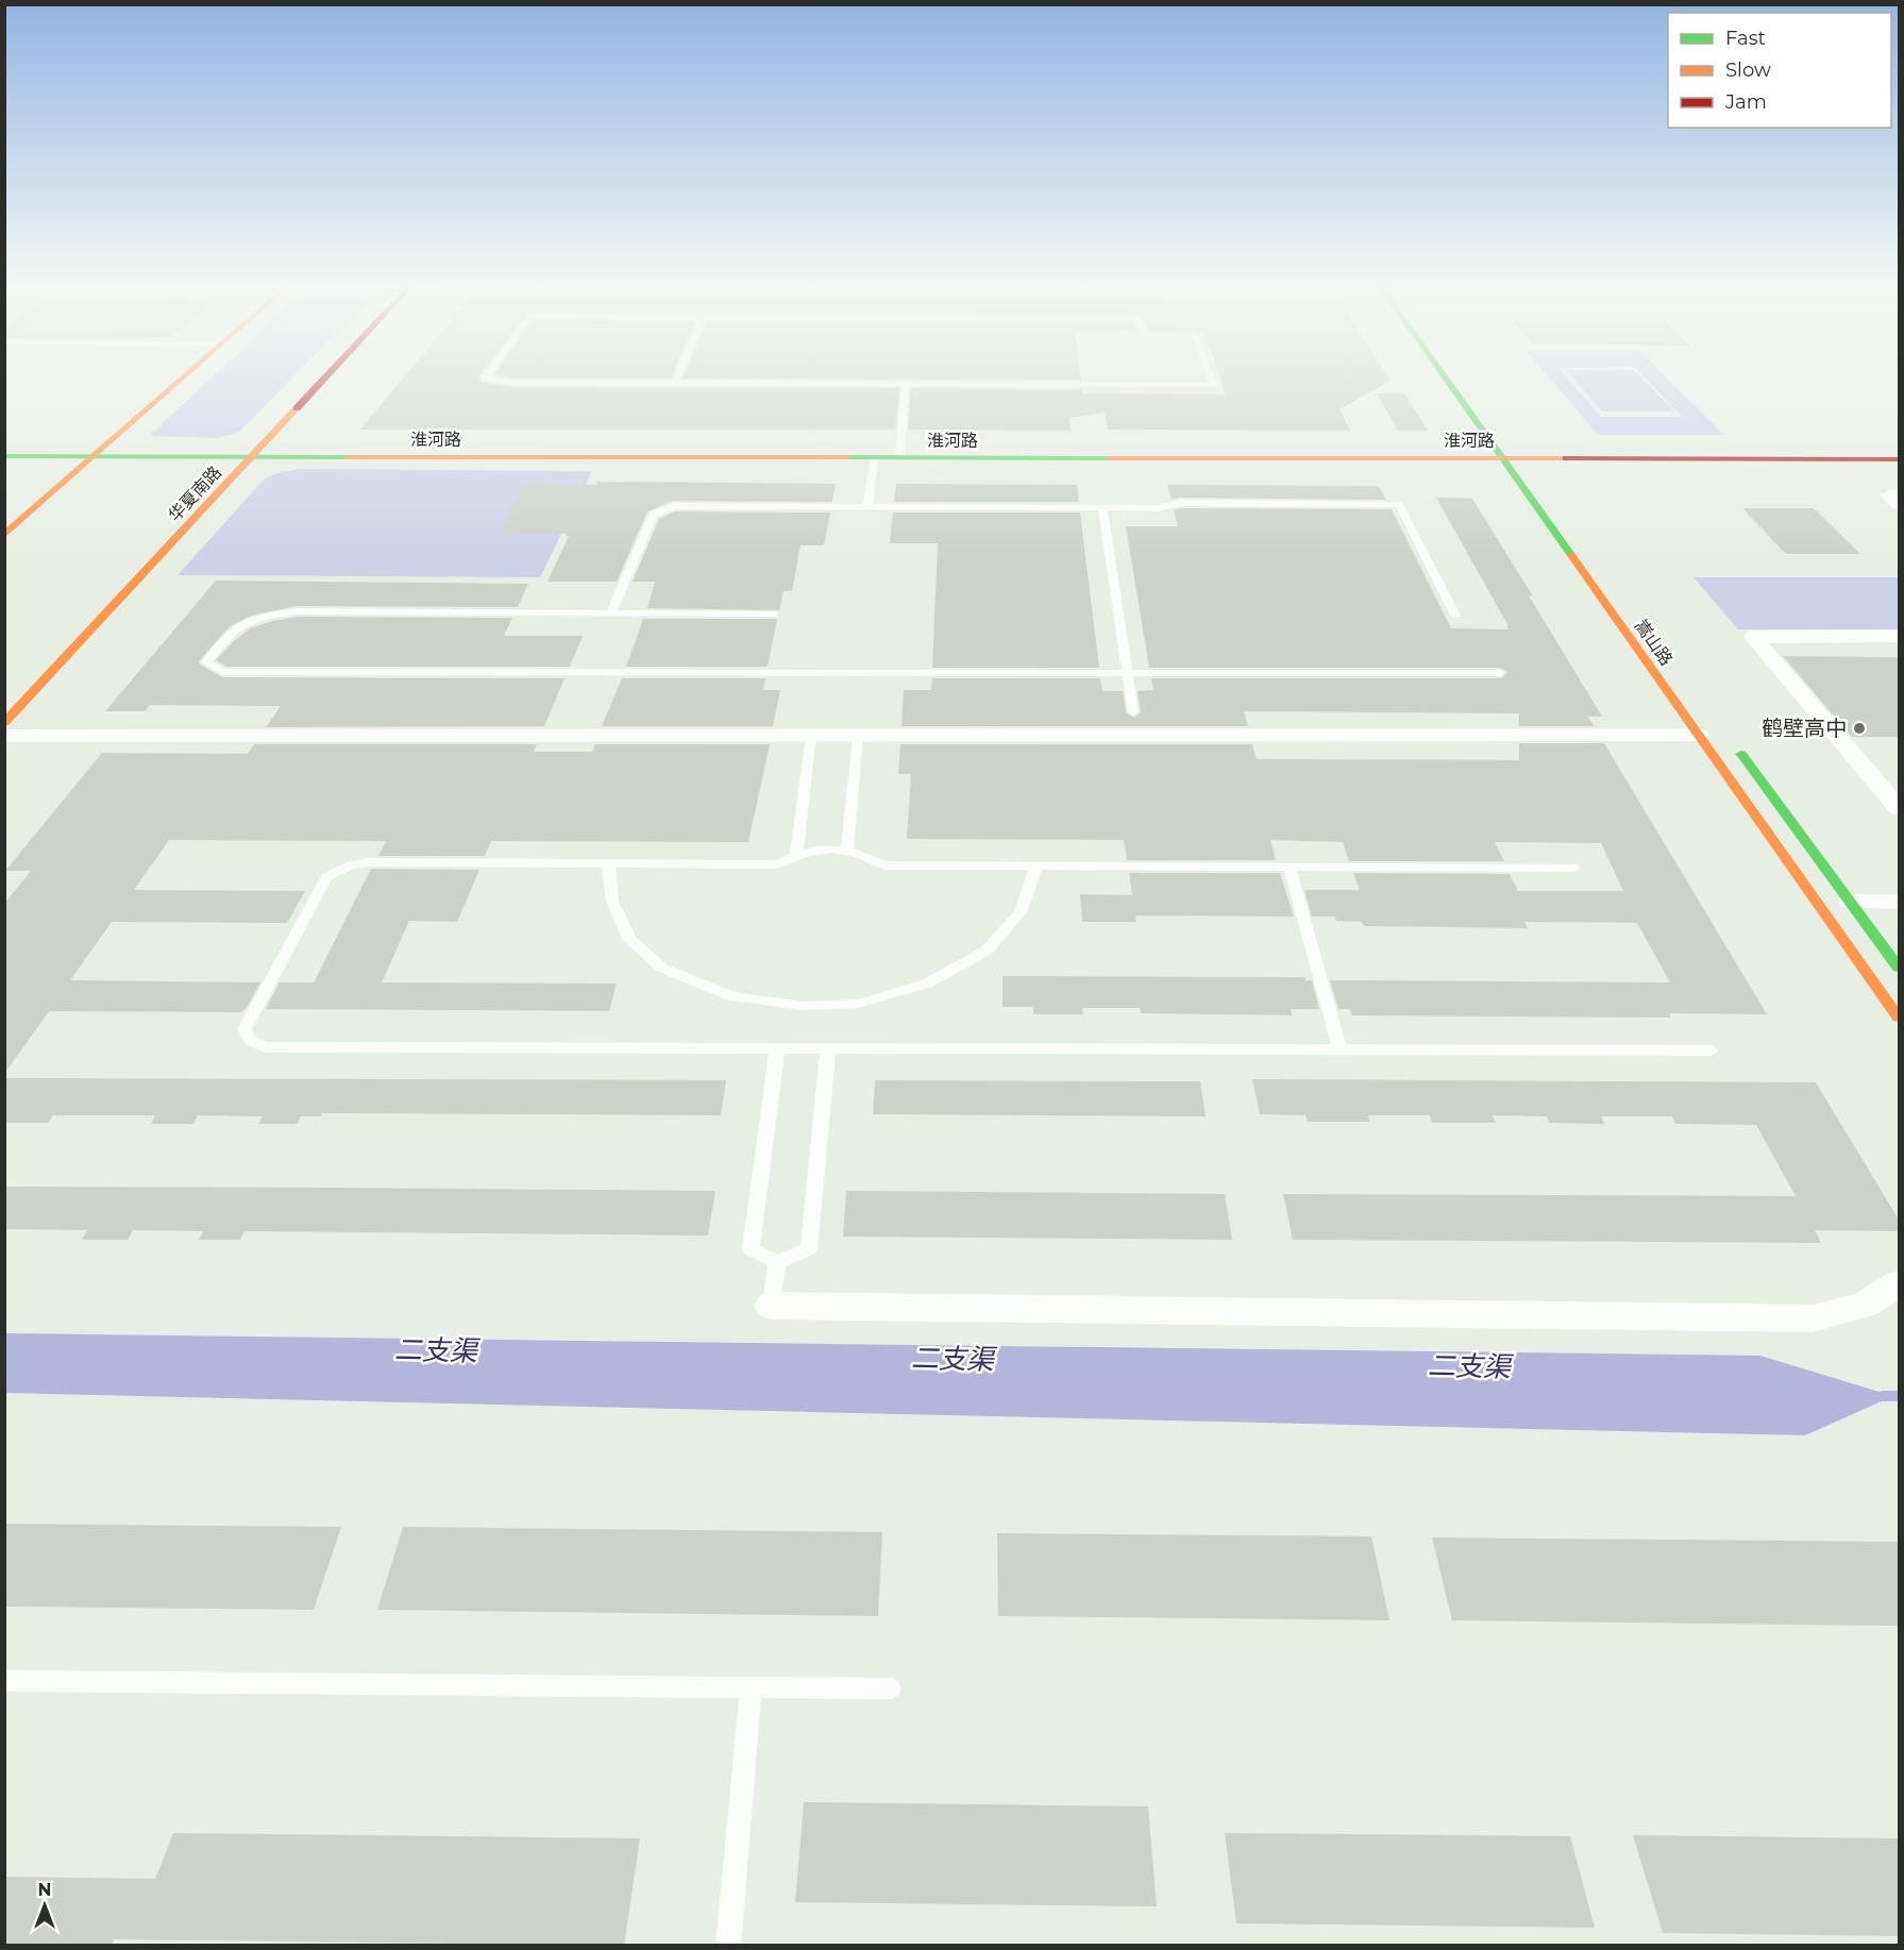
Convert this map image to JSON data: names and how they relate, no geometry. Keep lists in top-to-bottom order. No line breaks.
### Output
{"streets":{"street":["淮河路","华夏南路","嵩山路"]},"crossings":[["淮河路","华夏南路"],["淮河路","嵩山路"]],"water":["二支渠"],"places":["鹤壁高中"],"legend":["Fast","Slow","Jam"],"north":"top"}
